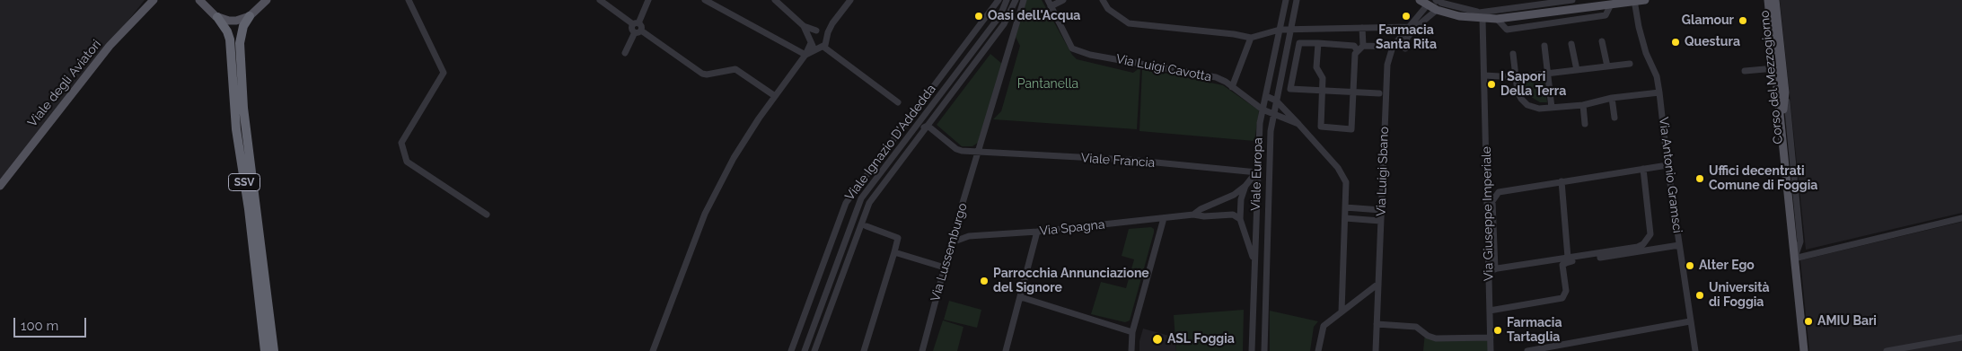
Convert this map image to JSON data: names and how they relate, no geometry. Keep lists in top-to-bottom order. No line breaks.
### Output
{"streets":{"highway":["SSV"],"main road":["Corso del Mezzogiorno","Viale degli Aviatori"],"street":["Via Luigi Cavotta","Viale Ignazio D'Addedda","Viale Francia","Via Luigi Sbano","Viale Europa","Via Antonio Gramsci","Via Giuseppe Imperiale","Via Spagna","Via Lussemburgo"]},"crossings":[["Via Luigi Cavotta","Viale Europa"],["Viale Ignazio D'Addedda","Viale Francia"],["Viale Francia","Viale Europa"],["Viale Francia","Via Spagna"],["Viale Francia","Via Lussemburgo"],["Viale Europa","Via Spagna"],["Via Spagna","Via Lussemburgo"]],"parks":["Pantanella"],"places":["Oasi dell'Acqua","Farmacia Santa Rita","Glamour","Questura","I Sapori Della Terra","Uffici decentrati Comune di Foggia","Alter Ego","Parrocchia Annunciazione del Signore","Università di Foggia","AMIU Bari","Farmacia Tartaglia","ASL Foggia"],"scale_bar":"100 m"}
